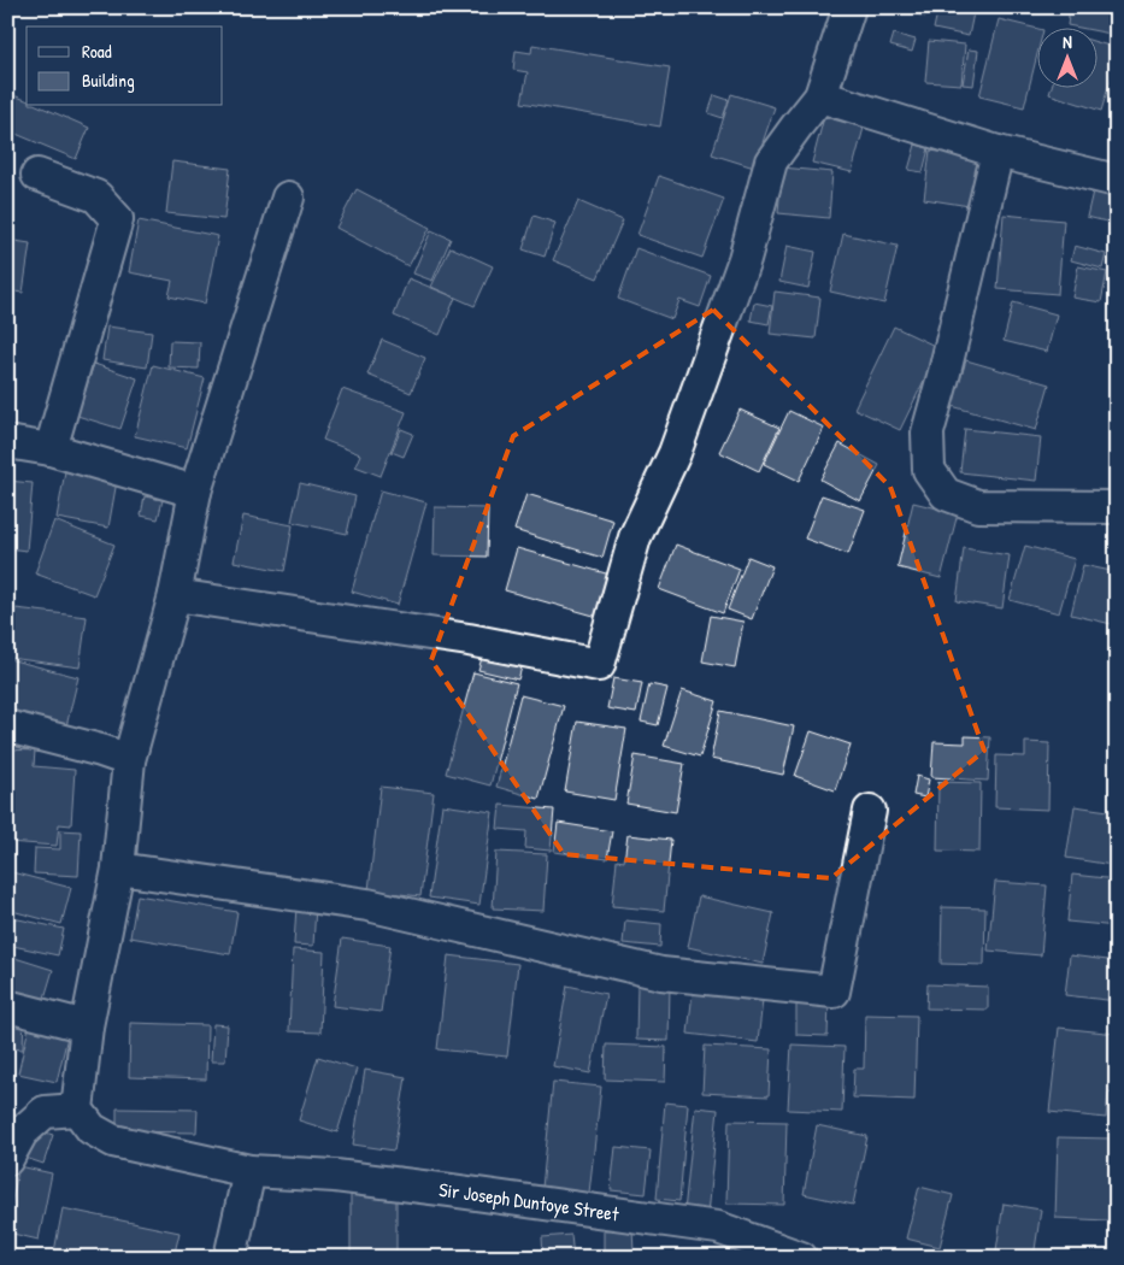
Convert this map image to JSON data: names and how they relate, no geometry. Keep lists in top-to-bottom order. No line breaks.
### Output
{"streets":{"street":["Sir Joseph Duntoye Street"]},"legend":["Road","Building"],"north":"top"}
